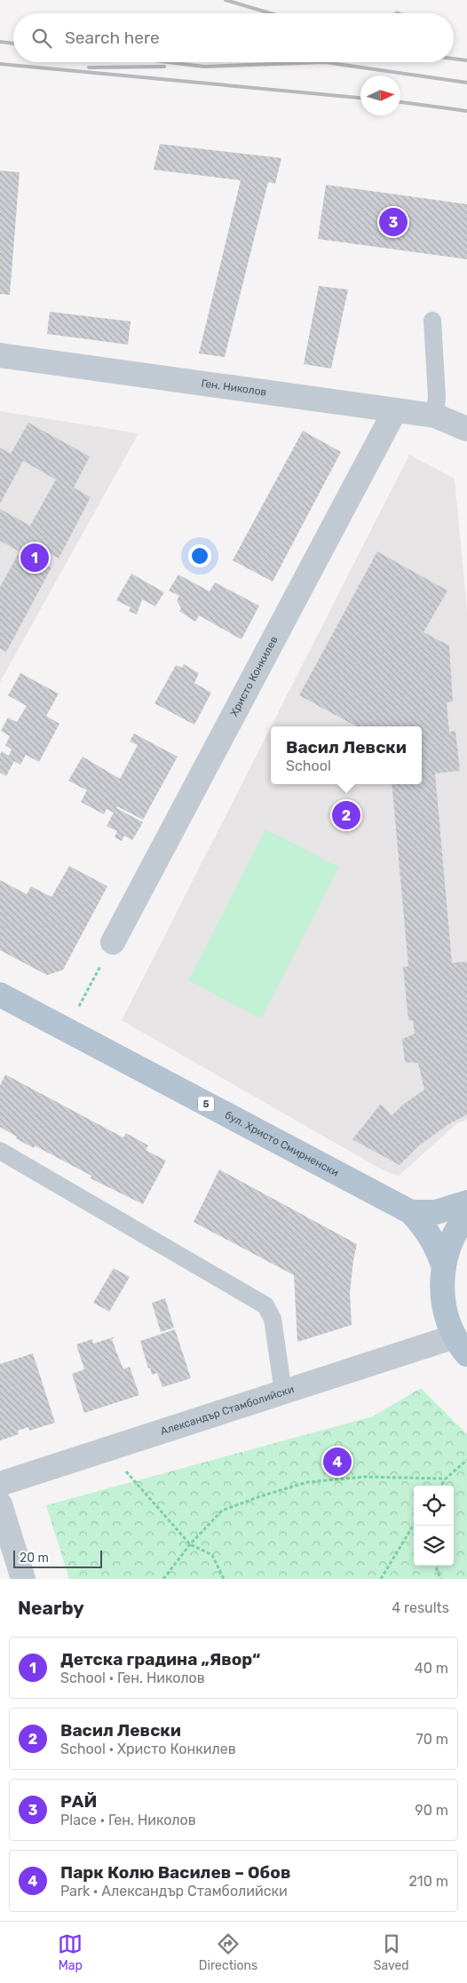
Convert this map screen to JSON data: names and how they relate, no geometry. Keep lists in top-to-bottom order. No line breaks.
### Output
{"streets":{"main road":["5","бул. Христо Смирненски"],"street":["Ген. Николов","Христо Конкилев","Александър Стамболийски"]},"crossings":[["Ген. Николов","Христо Конкилев"],["5","бул. Христо Смирненски"],["5","Александър Стамболийски"]],"scale_bar":"20 m","north":"right","page":{"search":"Search here","pins":["3","1","2","4"],"popup":["Васил Левски","School"],"scale":"20 m","heading":["Nearby","4 results"],"list":[{"mark":"1","name":"Детска градина „Явор“","note":"School · Ген. Николов","value":"40 m"},{"mark":"2","name":"Васил Левски","note":"School · Христо Конкилев","value":"70 m"},{"mark":"3","name":"РАЙ","note":"Place · Ген. Николов","value":"90 m"},{"mark":"4","name":"Парк Колю Василев – Обов","note":"Park · Александър Стамболийски","value":"210 m"}],"nav":["Map","Directions","Saved"]}}
